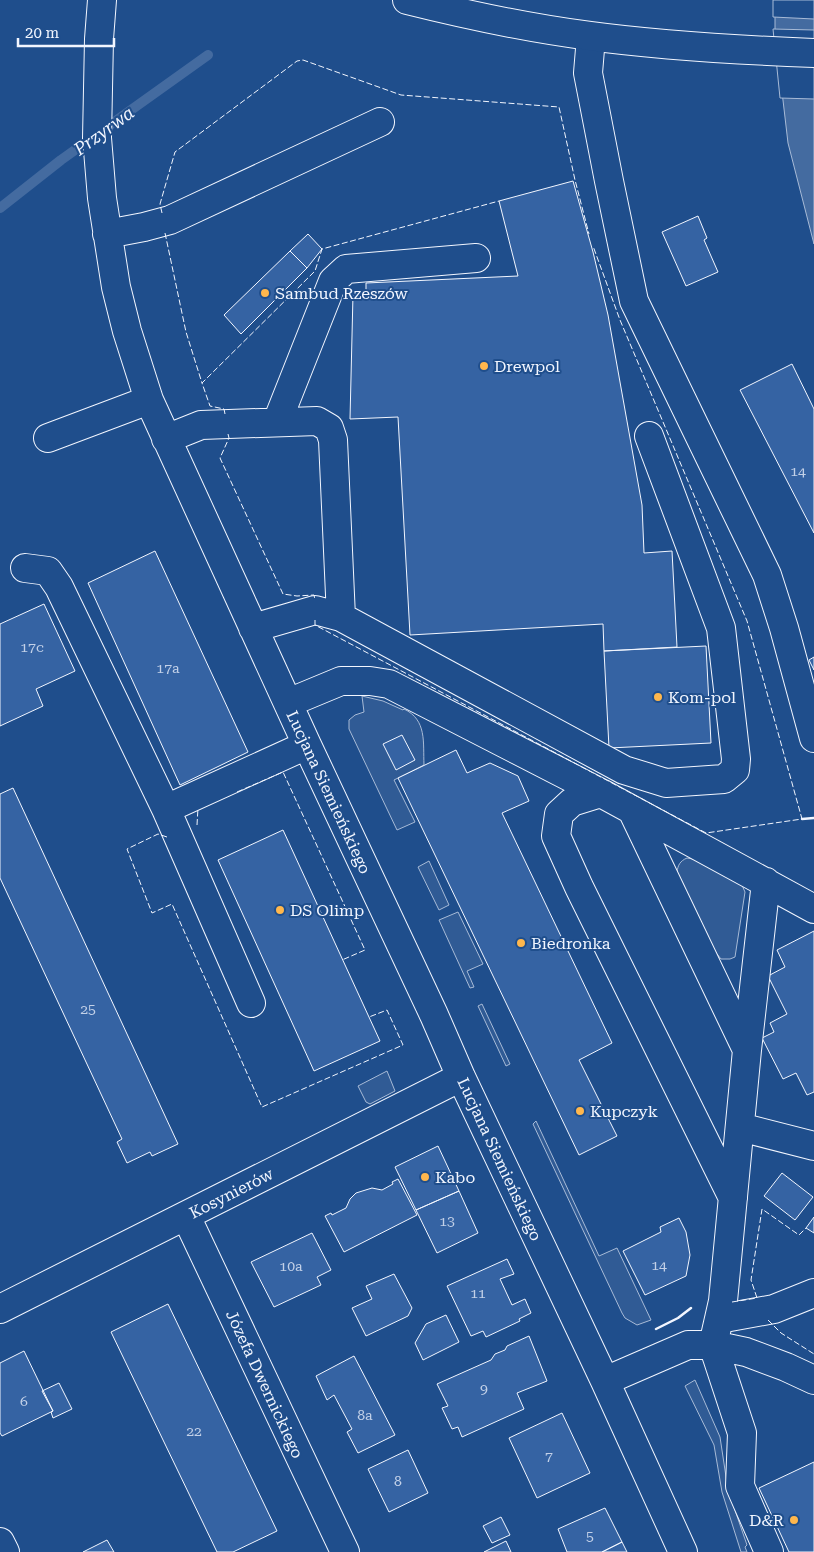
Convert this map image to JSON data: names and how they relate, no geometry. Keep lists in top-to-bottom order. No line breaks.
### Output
{"streets":{"street":["Lucjana Siemieńskiego","Kosynierów","Józefa Dwernickiego"]},"crossings":[["Lucjana Siemieńskiego","Kosynierów"],["Kosynierów","Józefa Dwernickiego"]],"water":["Przyrwa"],"places":["Sambud Rzeszów","Drewpol","Kom-pol","DS Olimp","Biedronka","Kupczyk","Kabo","D&R"],"house_numbers":["14","17c","17a","25","13","14","10a","11","9","6","8a","22","7","8","5"],"scale_bar":"20 m"}
